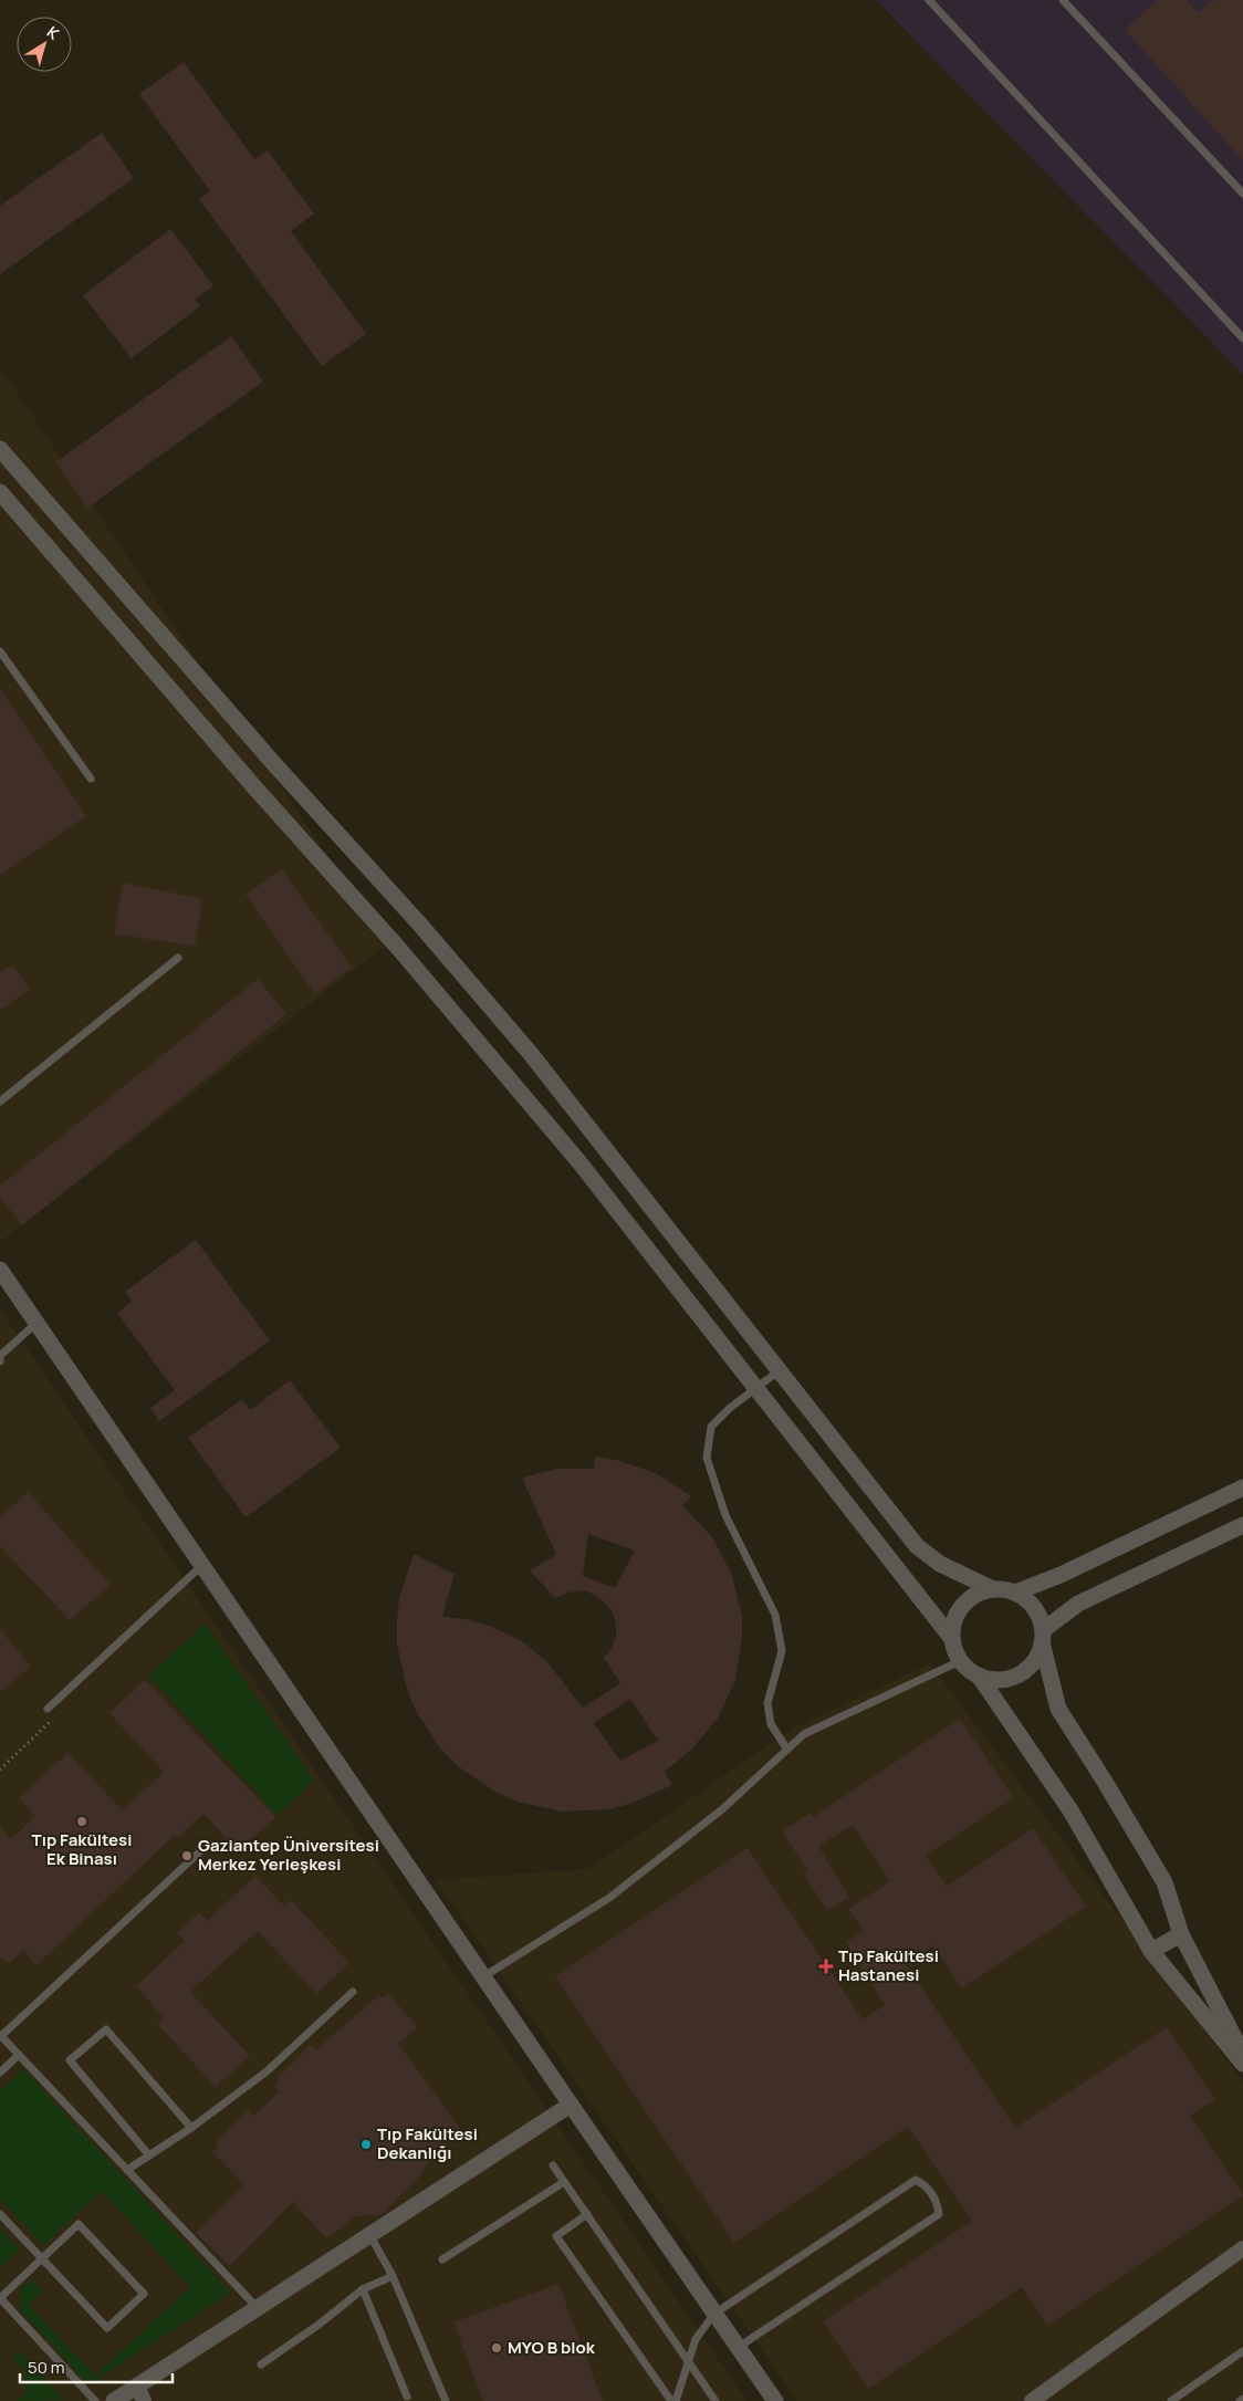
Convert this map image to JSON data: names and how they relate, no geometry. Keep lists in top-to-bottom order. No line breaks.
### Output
{"places":{"other":["Tıp Fakültesi Ek Binası","Gaziantep Üniversitesi Merkez Yerleşkesi","Tıp Fakültesi Dekanlığı","MYO B blok"],"health":["Tıp Fakültesi Hastanesi"]},"scale_bar":"50 m","north":"top right"}
